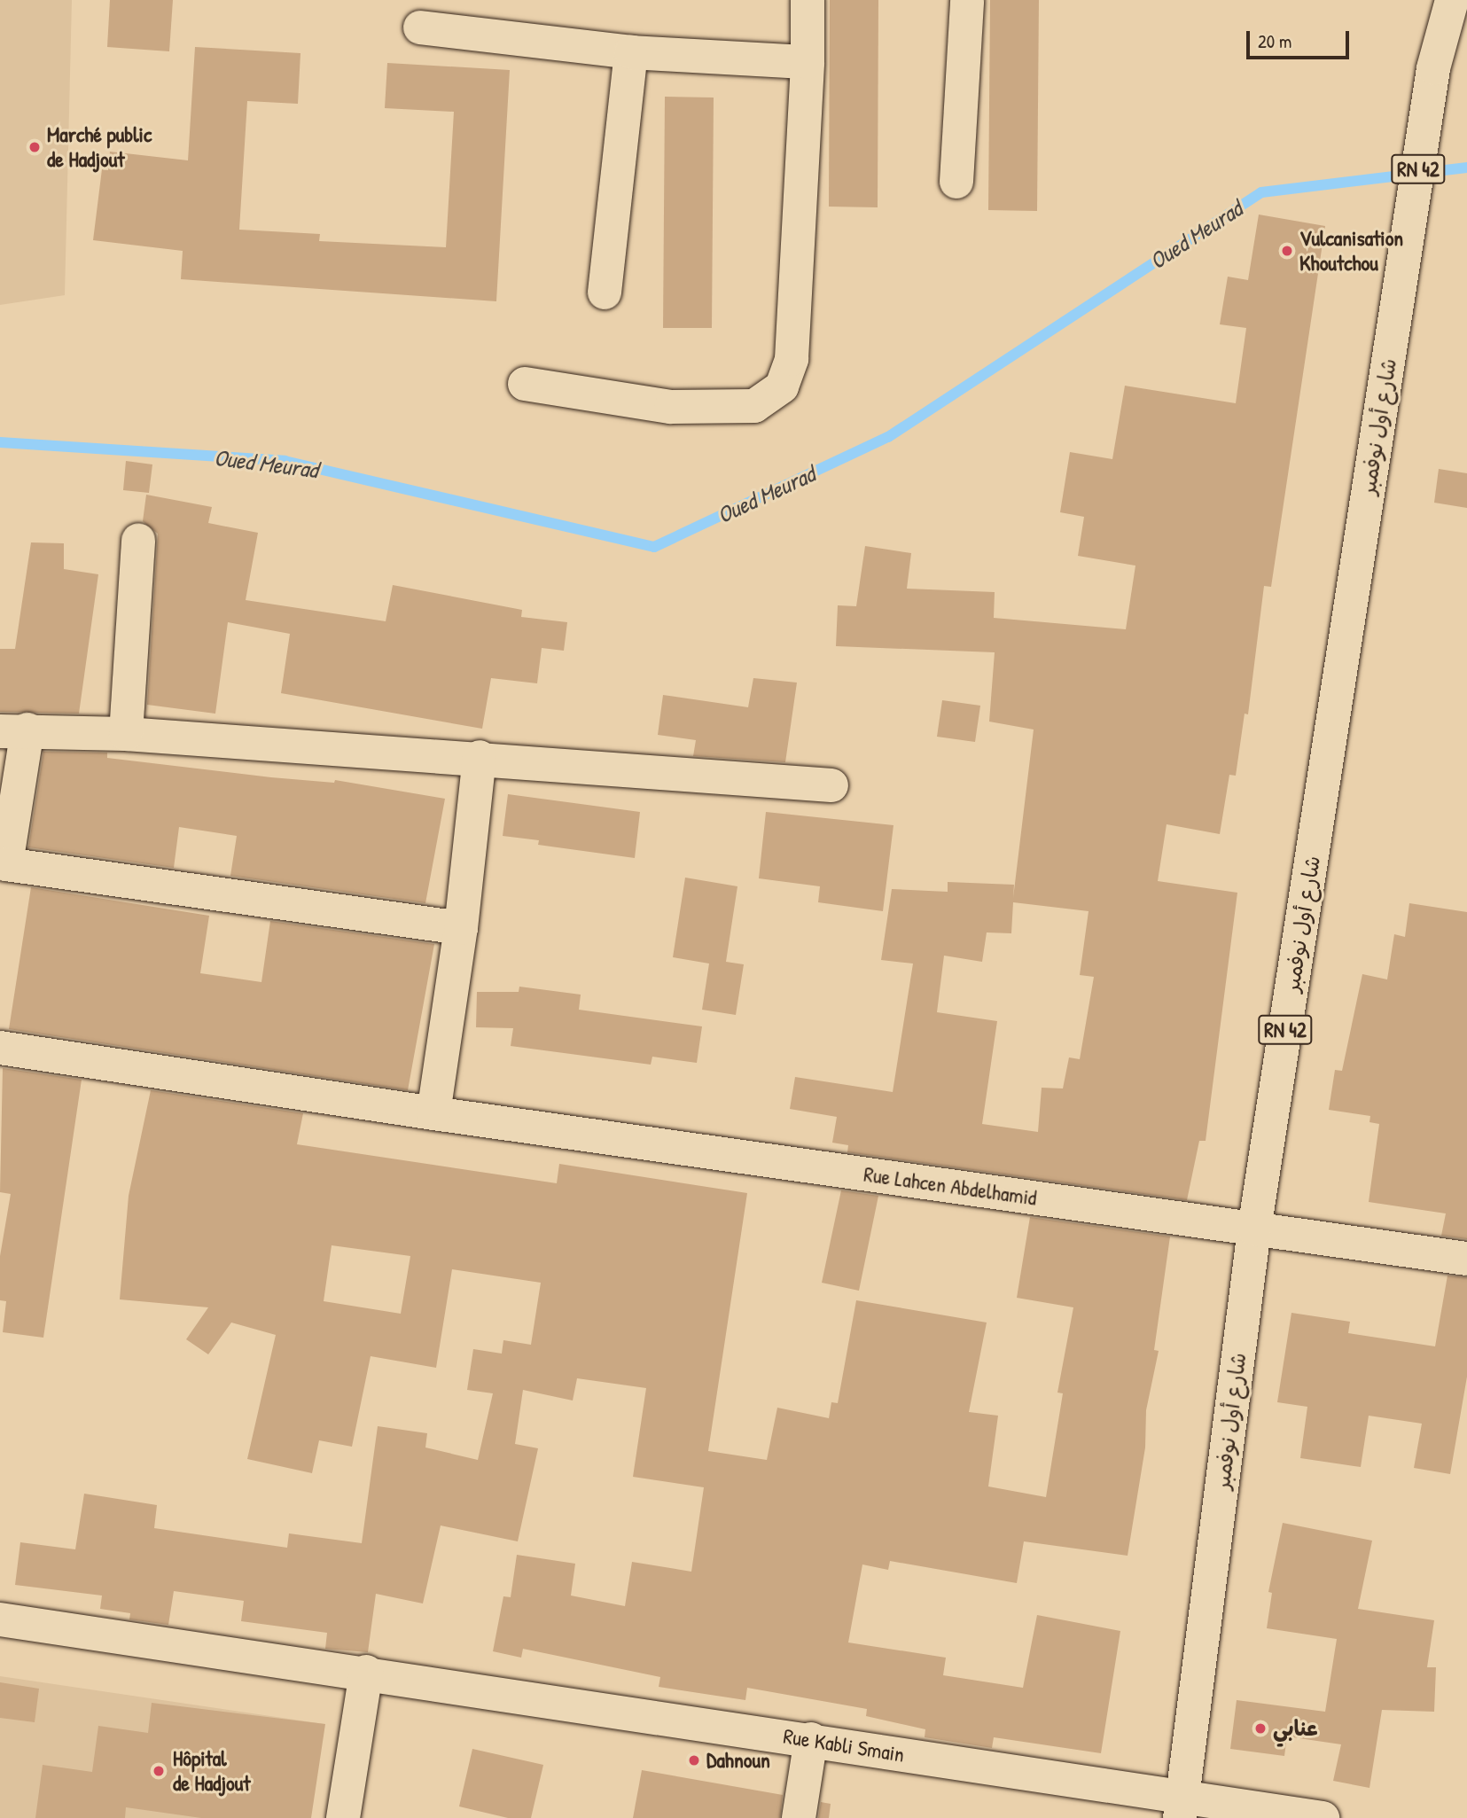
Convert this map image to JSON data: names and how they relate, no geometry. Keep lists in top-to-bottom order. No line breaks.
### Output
{"streets":{"street":["RN 42","شارع أول نوفمبر","Rue Lahcen Abdelhamid","Rue Kabli Smain"]},"crossings":[["RN 42","شارع أول نوفمبر"],["شارع أول نوفمبر","Rue Lahcen Abdelhamid"],["شارع أول نوفمبر","Rue Kabli Smain"]],"water":["Oued Meurad"],"places":["Marché public de Hadjout","Vulcanisation Khoutchou","عنابي","Dahnoun","Hôpital de Hadjout"],"scale_bar":"20 m"}
